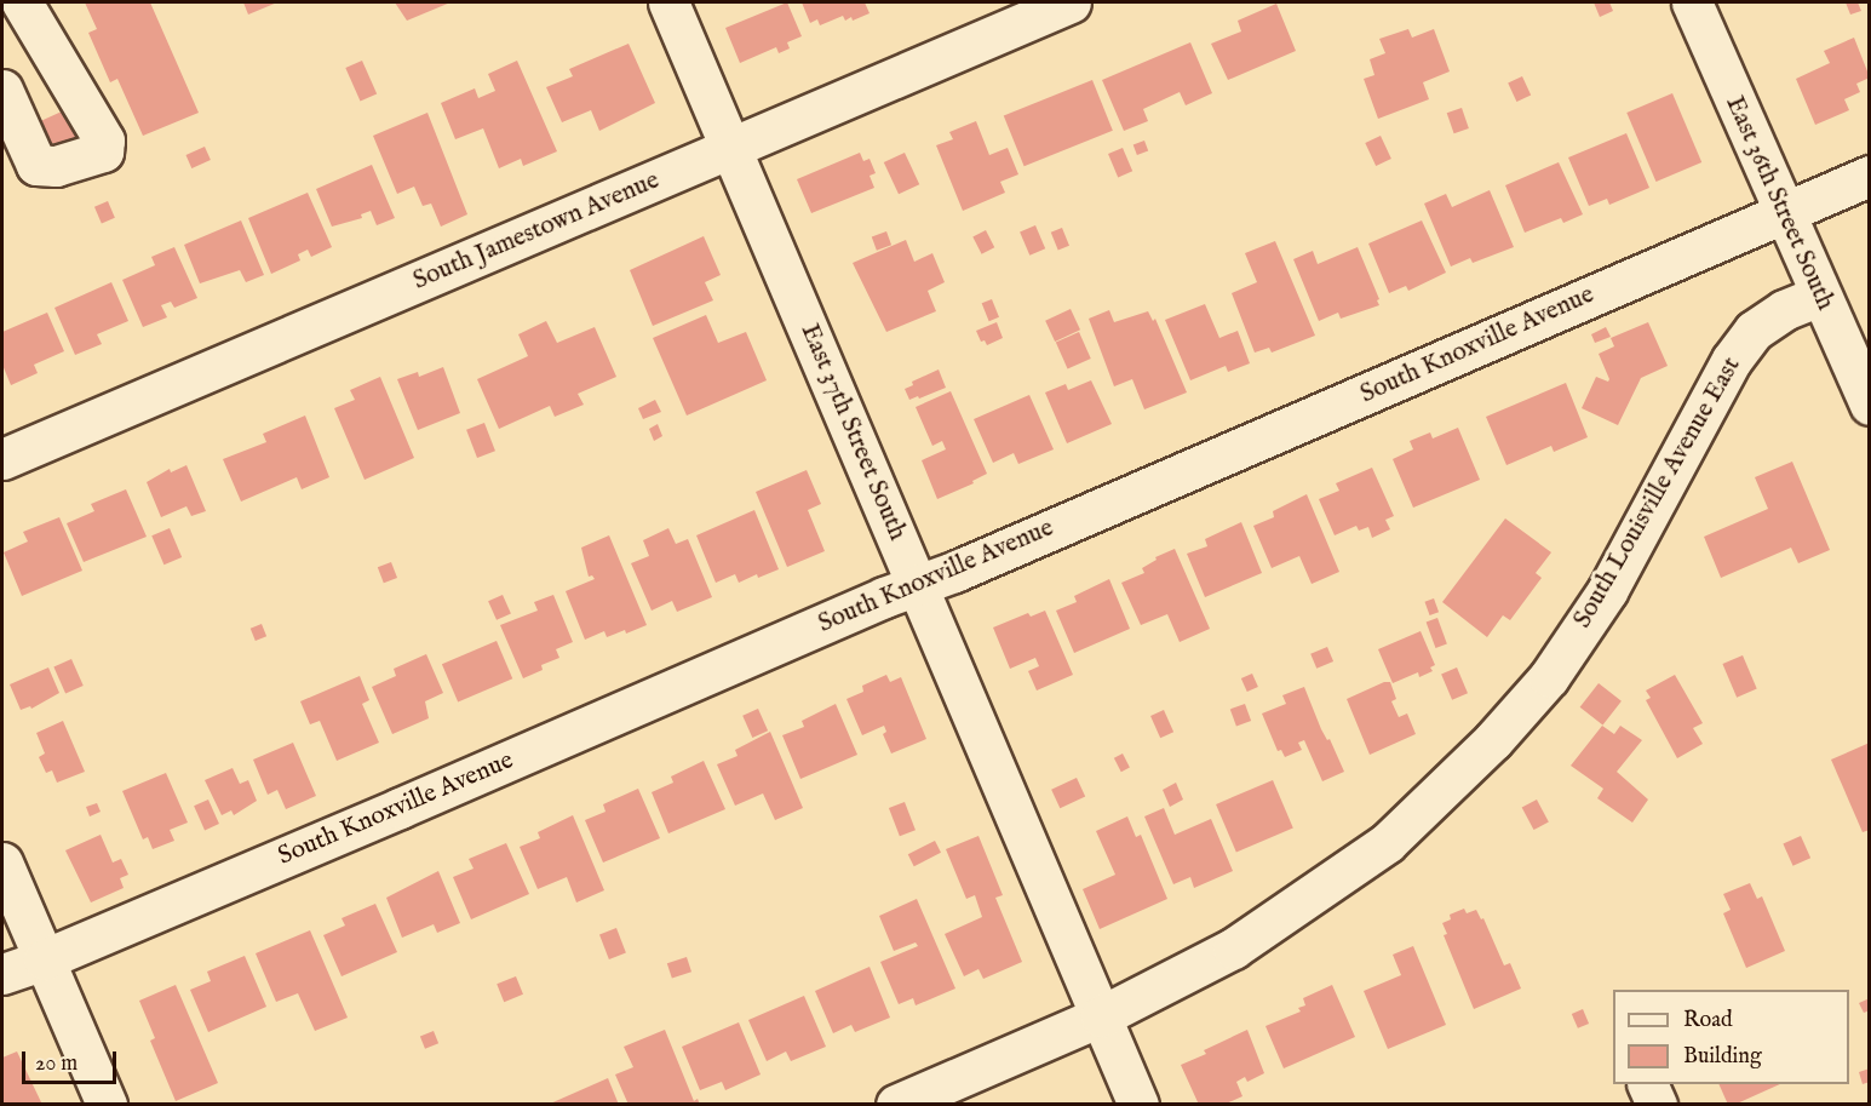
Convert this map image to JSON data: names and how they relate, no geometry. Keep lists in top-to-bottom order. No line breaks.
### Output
{"streets":{"street":["East 36th Street South","South Jamestown Avenue","South Knoxville Avenue","East 37th Street South","South Louisville Avenue East"]},"crossings":[["East 36th Street South","South Knoxville Avenue"],["East 36th Street South","South Louisville Avenue East"],["South Jamestown Avenue","East 37th Street South"],["South Knoxville Avenue","East 37th Street South"],["East 37th Street South","South Louisville Avenue East"]],"legend":["Road","Building"],"scale_bar":"20 m"}
